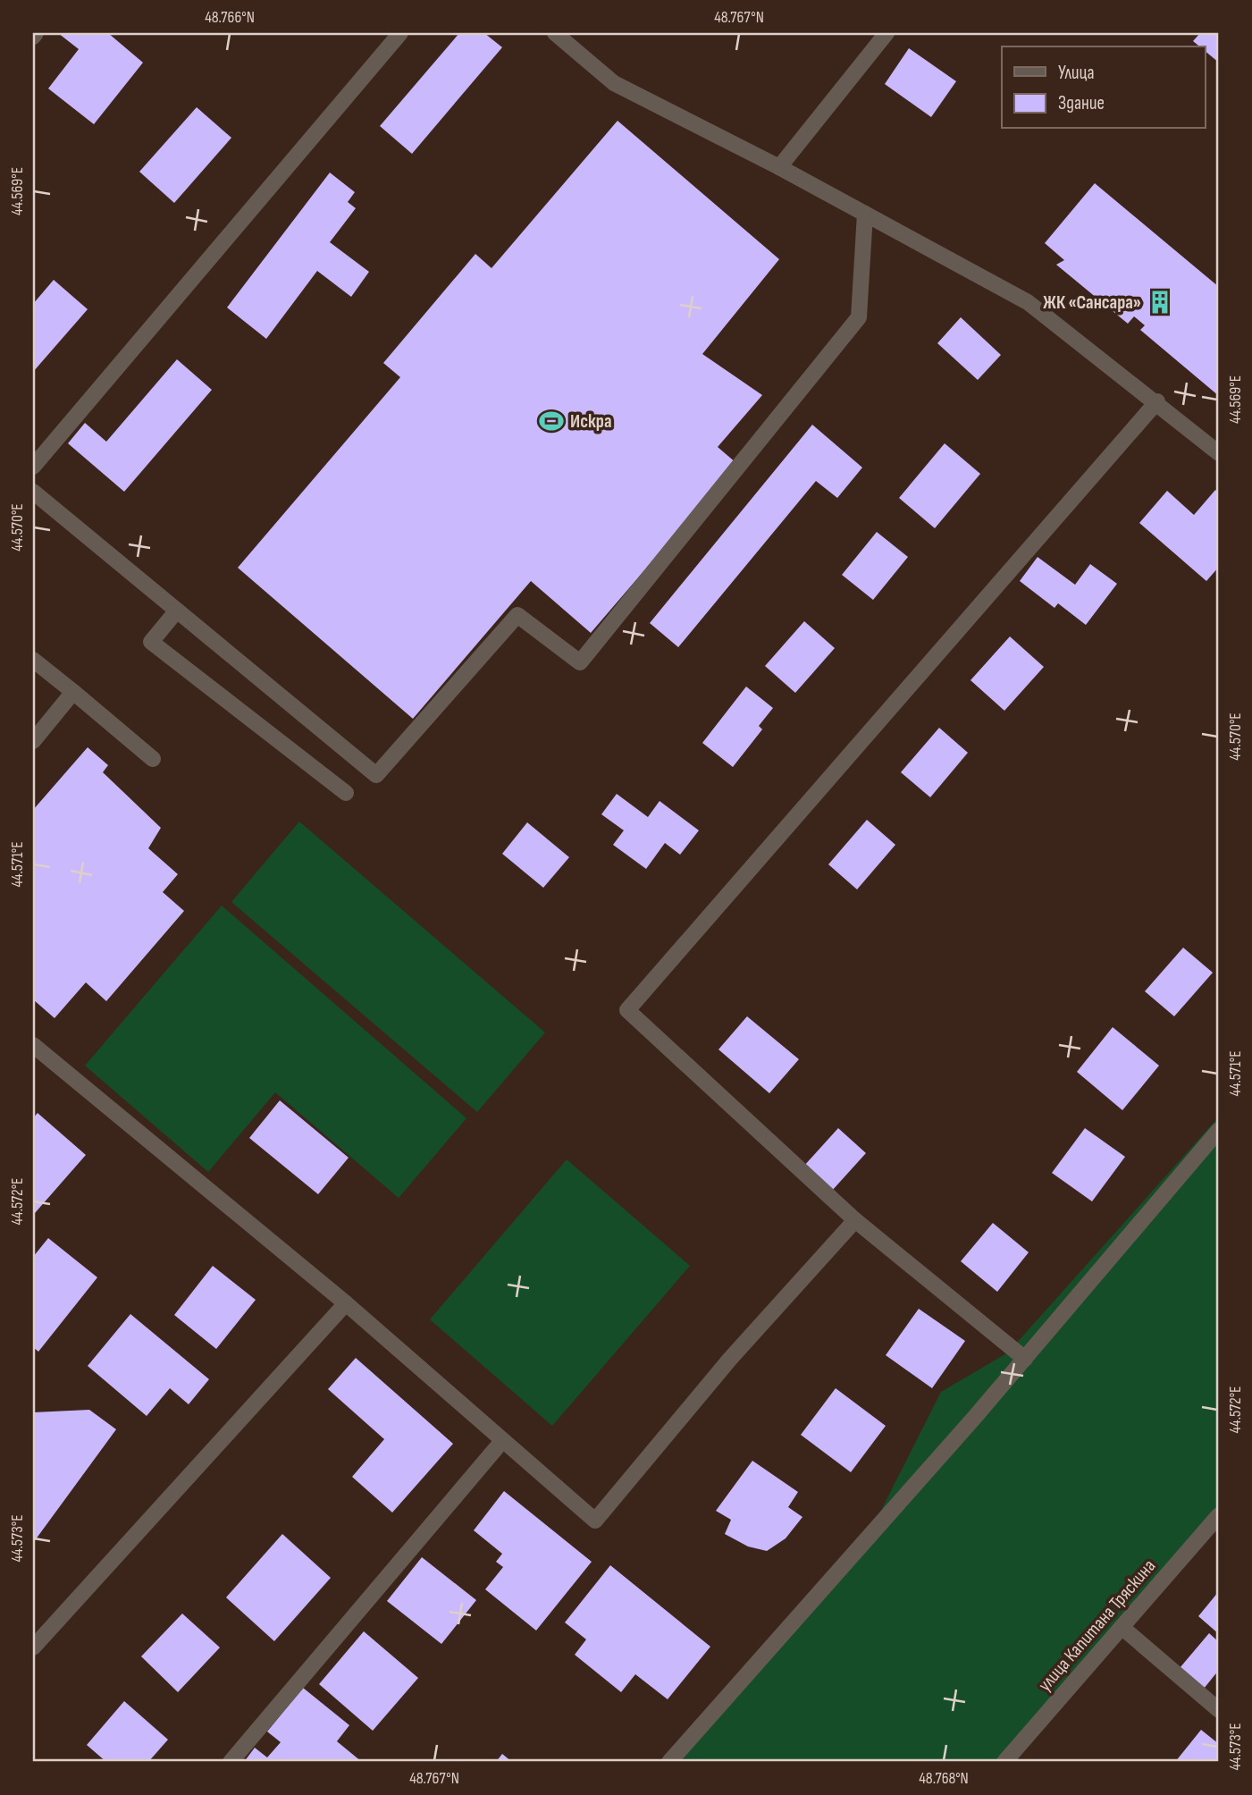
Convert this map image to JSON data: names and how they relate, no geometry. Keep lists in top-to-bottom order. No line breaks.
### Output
{"streets":{"street":["улица Капитана Тряскина"]},"places":{"building":["ЖК «Сансара»"],"sports":["Искра"]},"legend":["Улица","Здание"],"coordinates":["48.766°N","48.767°N","44.569°E","44.570°E","44.571°E","44.572°E","44.573°E","48.768°N"]}
